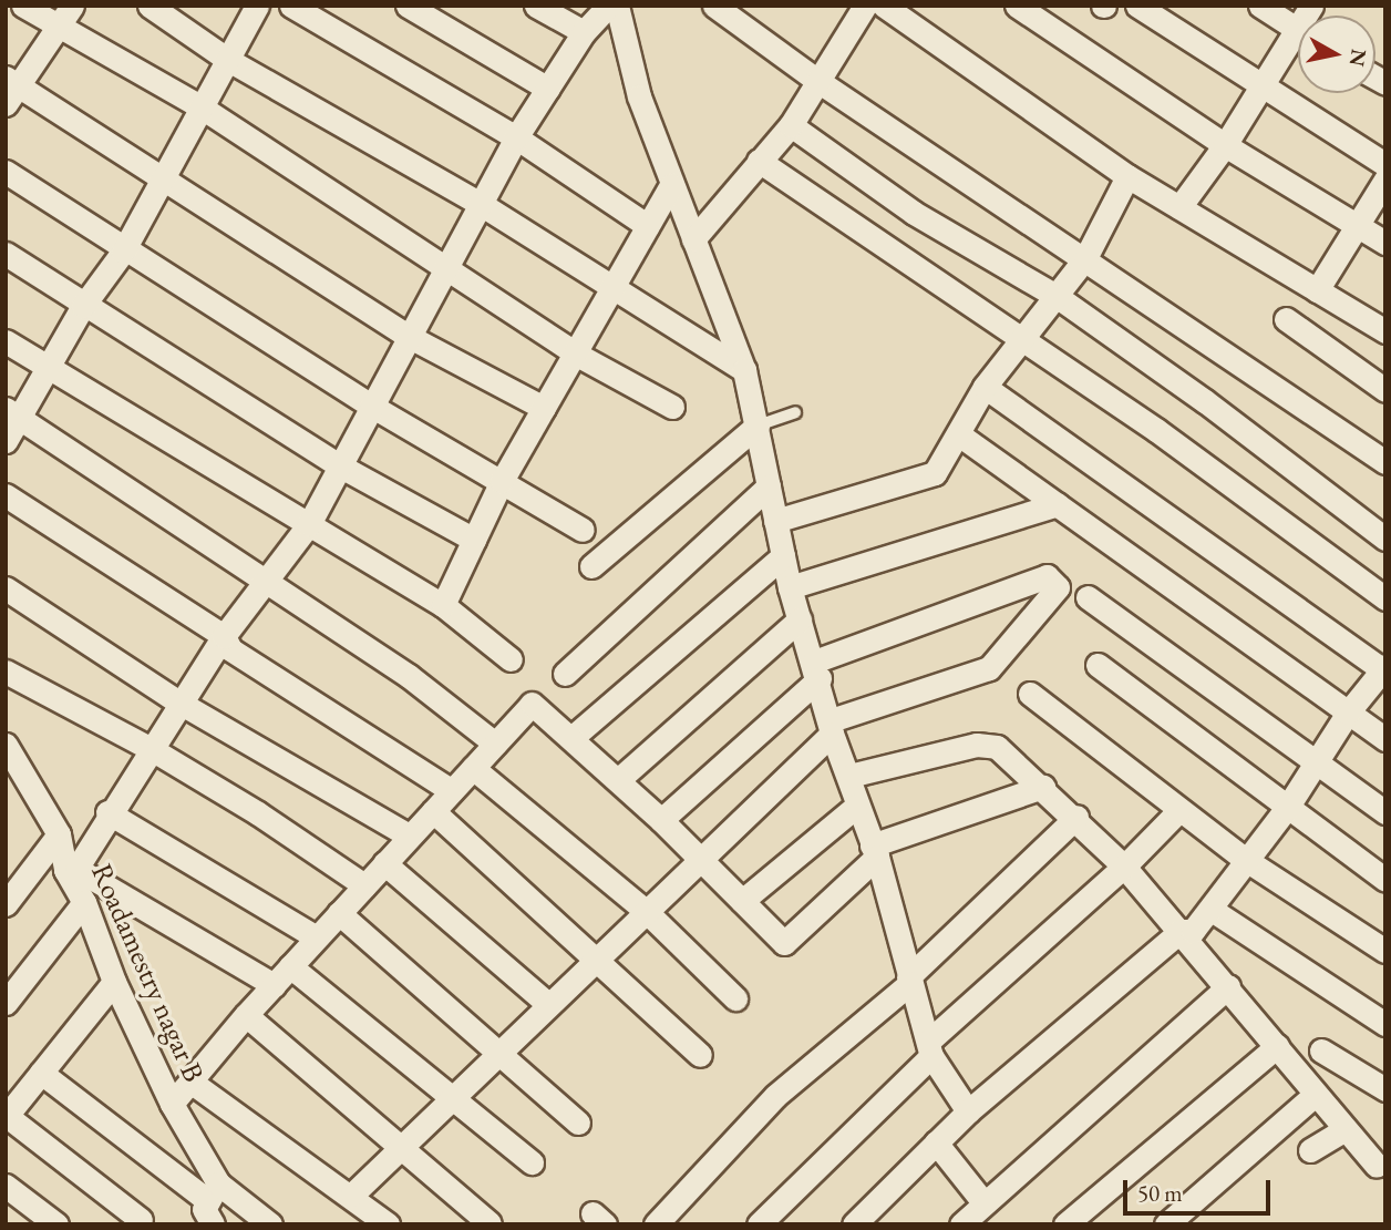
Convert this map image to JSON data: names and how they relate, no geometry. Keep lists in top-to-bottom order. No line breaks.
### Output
{"streets":{"street":["Roadamestry nagar B"]},"scale_bar":"50 m","north":"right"}
